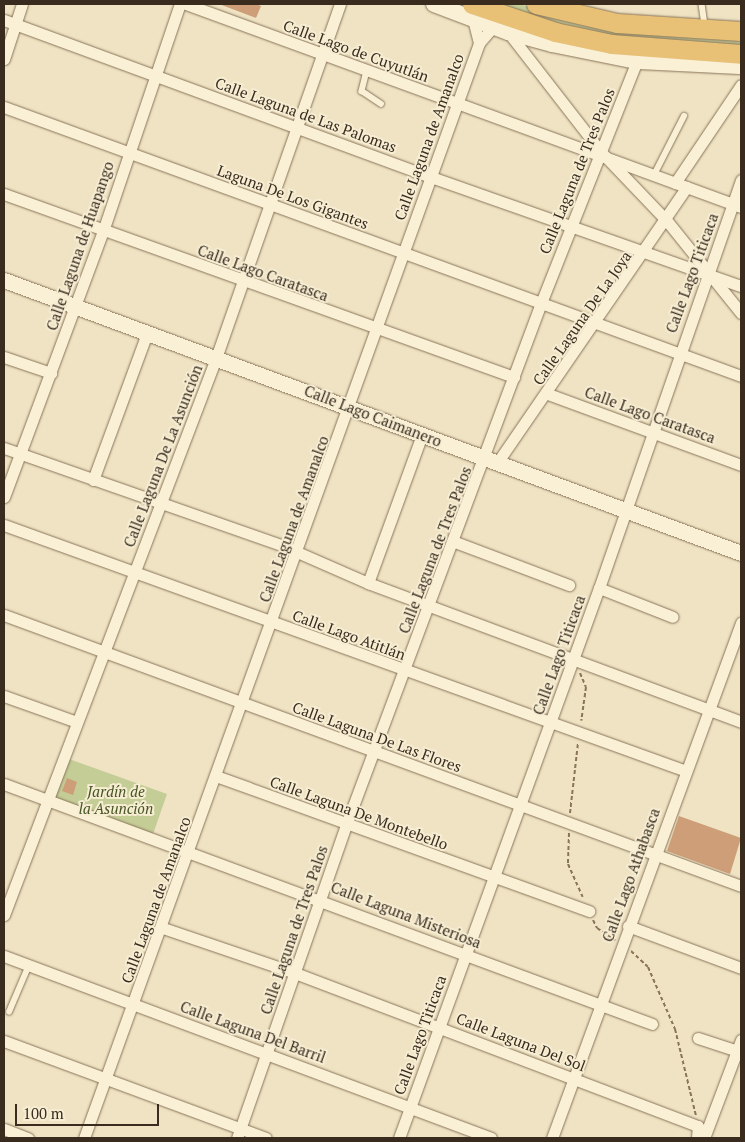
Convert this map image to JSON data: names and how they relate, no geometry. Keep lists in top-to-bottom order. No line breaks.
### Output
{"streets":{"street":["Calle Lago de Cuyutlán","Calle Laguna de Las Palomas","Calle Laguna de Amanalco","Calle Laguna de Tres Palos","Laguna De Los Gigantes","Calle Laguna de Huapango","Calle Lago Caratasca","Calle Lago Titicaca","Calle Laguna De La Joya","Calle Lago Caimanero","Calle Laguna De La Asunción","Calle Lago Atitlán","Calle Laguna De Las Flores","Calle Laguna De Montebello","Calle Lago Athabasca","Calle Laguna Misteriosa","Calle Laguna Del Barril","Calle Laguna Del Sol"]},"crossings":[["Calle Lago de Cuyutlán","Calle Laguna de Amanalco"],["Calle Lago de Cuyutlán","Calle Laguna de Tres Palos"],["Calle Lago de Cuyutlán","Calle Lago Titicaca"],["Calle Lago de Cuyutlán","Calle Laguna De La Joya"],["Calle Lago de Cuyutlán","Calle Laguna De La Asunción"],["Calle Laguna de Las Palomas","Calle Laguna de Amanalco"],["Calle Laguna de Las Palomas","Calle Laguna de Tres Palos"],["Calle Laguna de Las Palomas","Calle Laguna de Huapango"],["Calle Laguna de Las Palomas","Calle Lago Titicaca"],["Calle Laguna de Las Palomas","Calle Laguna De La Joya"],["Calle Laguna de Las Palomas","Calle Laguna De La Asunción"],["Calle Laguna de Amanalco","Laguna De Los Gigantes"],["Calle Laguna de Amanalco","Calle Lago Caratasca"],["Calle Laguna de Amanalco","Calle Lago Caimanero"],["Calle Laguna de Amanalco","Calle Lago Atitlán"],["Calle Laguna de Amanalco","Calle Laguna De Las Flores"],["Calle Laguna de Amanalco","Calle Laguna De Montebello"],["Calle Laguna de Amanalco","Calle Laguna Misteriosa"],["Calle Laguna de Amanalco","Calle Laguna Del Barril"],["Calle Laguna de Amanalco","Calle Laguna Del Sol"],["Calle Laguna de Tres Palos","Laguna De Los Gigantes"],["Calle Laguna de Tres Palos","Calle Lago Caratasca"],["Calle Laguna de Tres Palos","Calle Laguna De La Joya"],["Calle Laguna de Tres Palos","Calle Lago Caimanero"],["Calle Laguna de Tres Palos","Calle Lago Atitlán"],["Calle Laguna de Tres Palos","Calle Laguna De Las Flores"],["Calle Laguna de Tres Palos","Calle Laguna De Montebello"],["Calle Laguna de Tres Palos","Calle Laguna Misteriosa"],["Calle Laguna de Tres Palos","Calle Laguna Del Barril"],["Calle Laguna de Tres Palos","Calle Laguna Del Sol"],["Laguna De Los Gigantes","Calle Laguna de Huapango"],["Laguna De Los Gigantes","Calle Lago Titicaca"],["Laguna De Los Gigantes","Calle Laguna De La Joya"],["Laguna De Los Gigantes","Calle Laguna De La Asunción"],["Calle Laguna de Huapango","Calle Lago Caratasca"],["Calle Laguna de Huapango","Calle Lago Caimanero"],["Calle Lago Caratasca","Calle Lago Titicaca"],["Calle Lago Caratasca","Calle Laguna De La Joya"],["Calle Lago Caratasca","Calle Laguna De La Asunción"],["Calle Lago Titicaca","Calle Lago Caimanero"],["Calle Lago Titicaca","Calle Lago Atitlán"],["Calle Lago Titicaca","Calle Laguna De Las Flores"],["Calle Lago Titicaca","Calle Laguna De Montebello"],["Calle Lago Titicaca","Calle Laguna Misteriosa"],["Calle Lago Titicaca","Calle Laguna Del Barril"],["Calle Lago Titicaca","Calle Laguna Del Sol"],["Calle Laguna De La Joya","Calle Lago Caimanero"],["Calle Lago Caimanero","Calle Laguna De La Asunción"],["Calle Laguna De La Asunción","Calle Lago Atitlán"],["Calle Laguna De La Asunción","Calle Laguna De Las Flores"],["Calle Laguna De La Asunción","Calle Laguna Misteriosa"],["Calle Lago Atitlán","Calle Lago Athabasca"],["Calle Laguna De Las Flores","Calle Lago Athabasca"],["Calle Lago Athabasca","Calle Laguna Misteriosa"],["Calle Lago Athabasca","Calle Laguna Del Sol"]],"parks":["Jardín de la Asunción"],"scale_bar":"100 m"}
